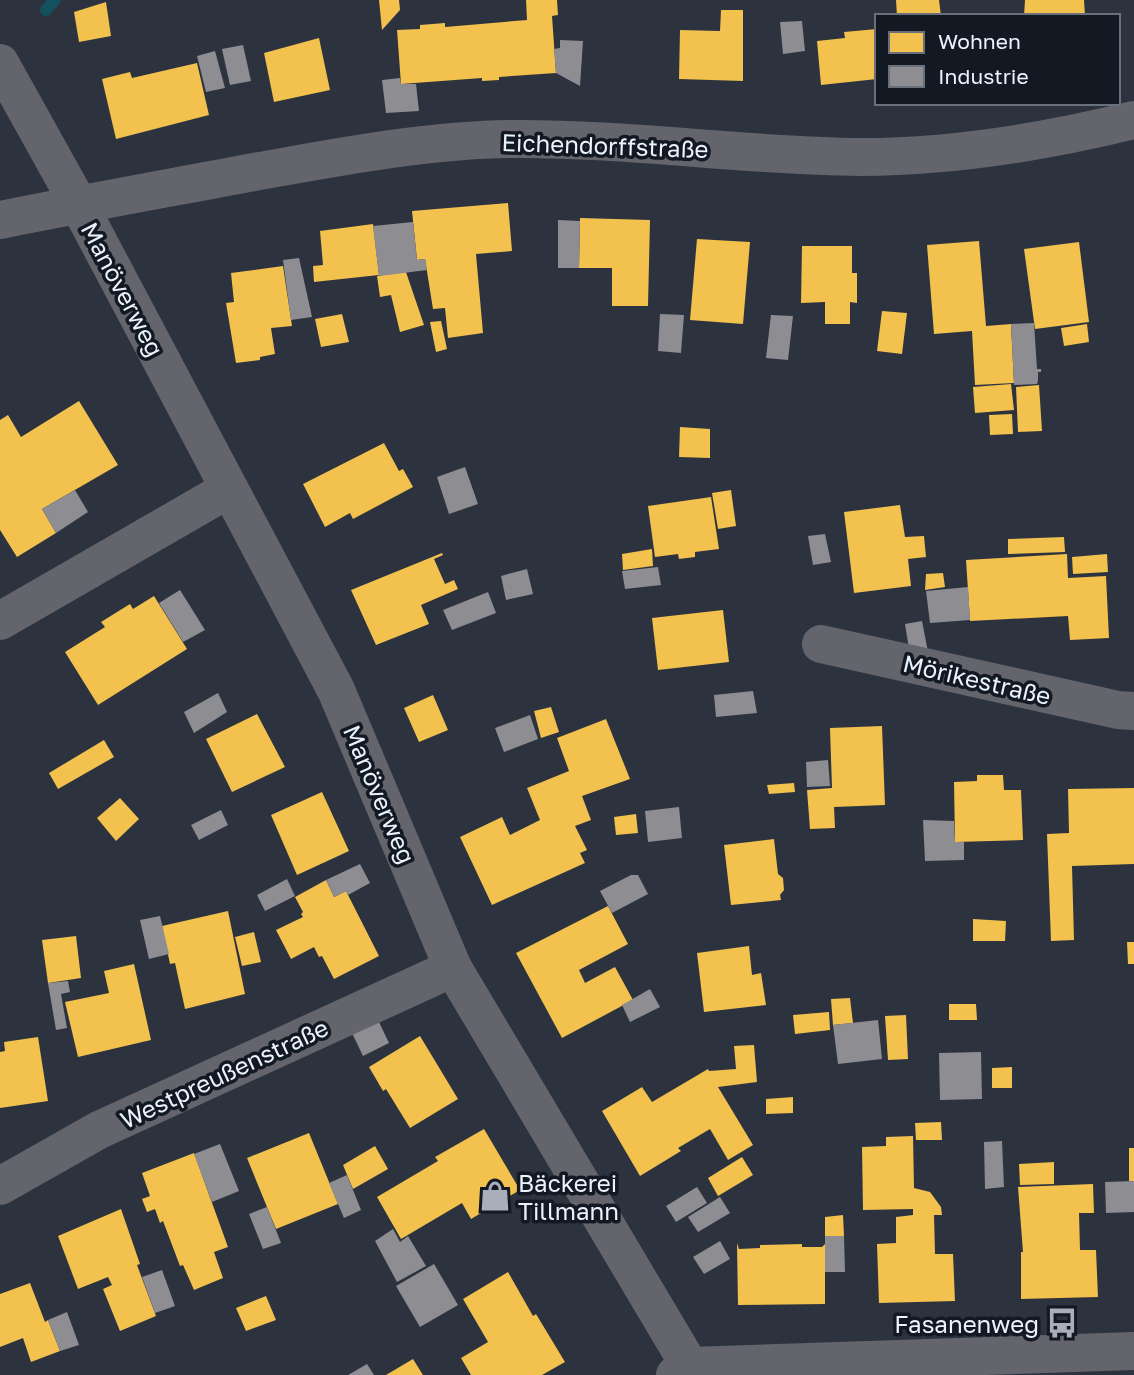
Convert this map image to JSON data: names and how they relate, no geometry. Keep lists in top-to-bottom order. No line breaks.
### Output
{"streets":{"street":["Eichendorffstraße","Manöverweg","Mörikestraße","Westpreußenstraße"]},"crossings":[["Eichendorffstraße","Manöverweg"],["Manöverweg","Westpreußenstraße"]],"places":{"shop":["Bäckerei Tillmann"],"bus stop":["Fasanenweg"]},"legend":["Wohnen","Industrie"]}
